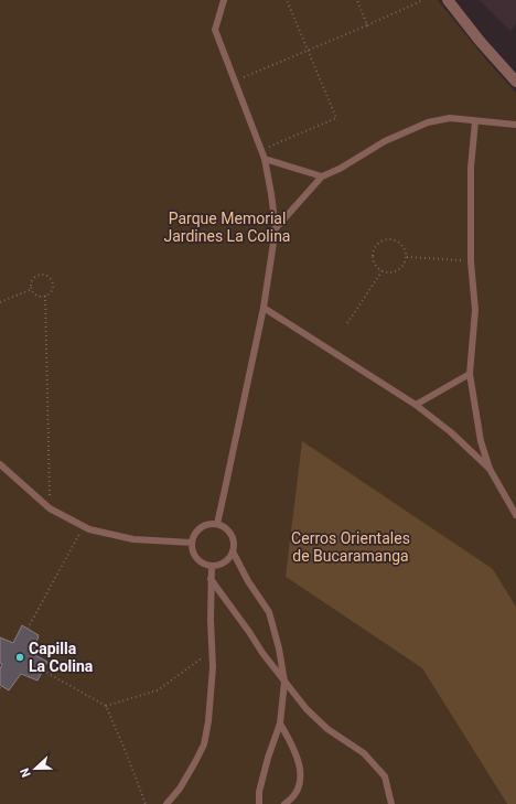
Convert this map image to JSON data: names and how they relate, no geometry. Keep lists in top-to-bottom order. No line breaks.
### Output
{"parks":["Parque Memorial Jardines La Colina","Cerros Orientales de Bucaramanga"],"places":["Capilla La Colina"],"north":"left"}
